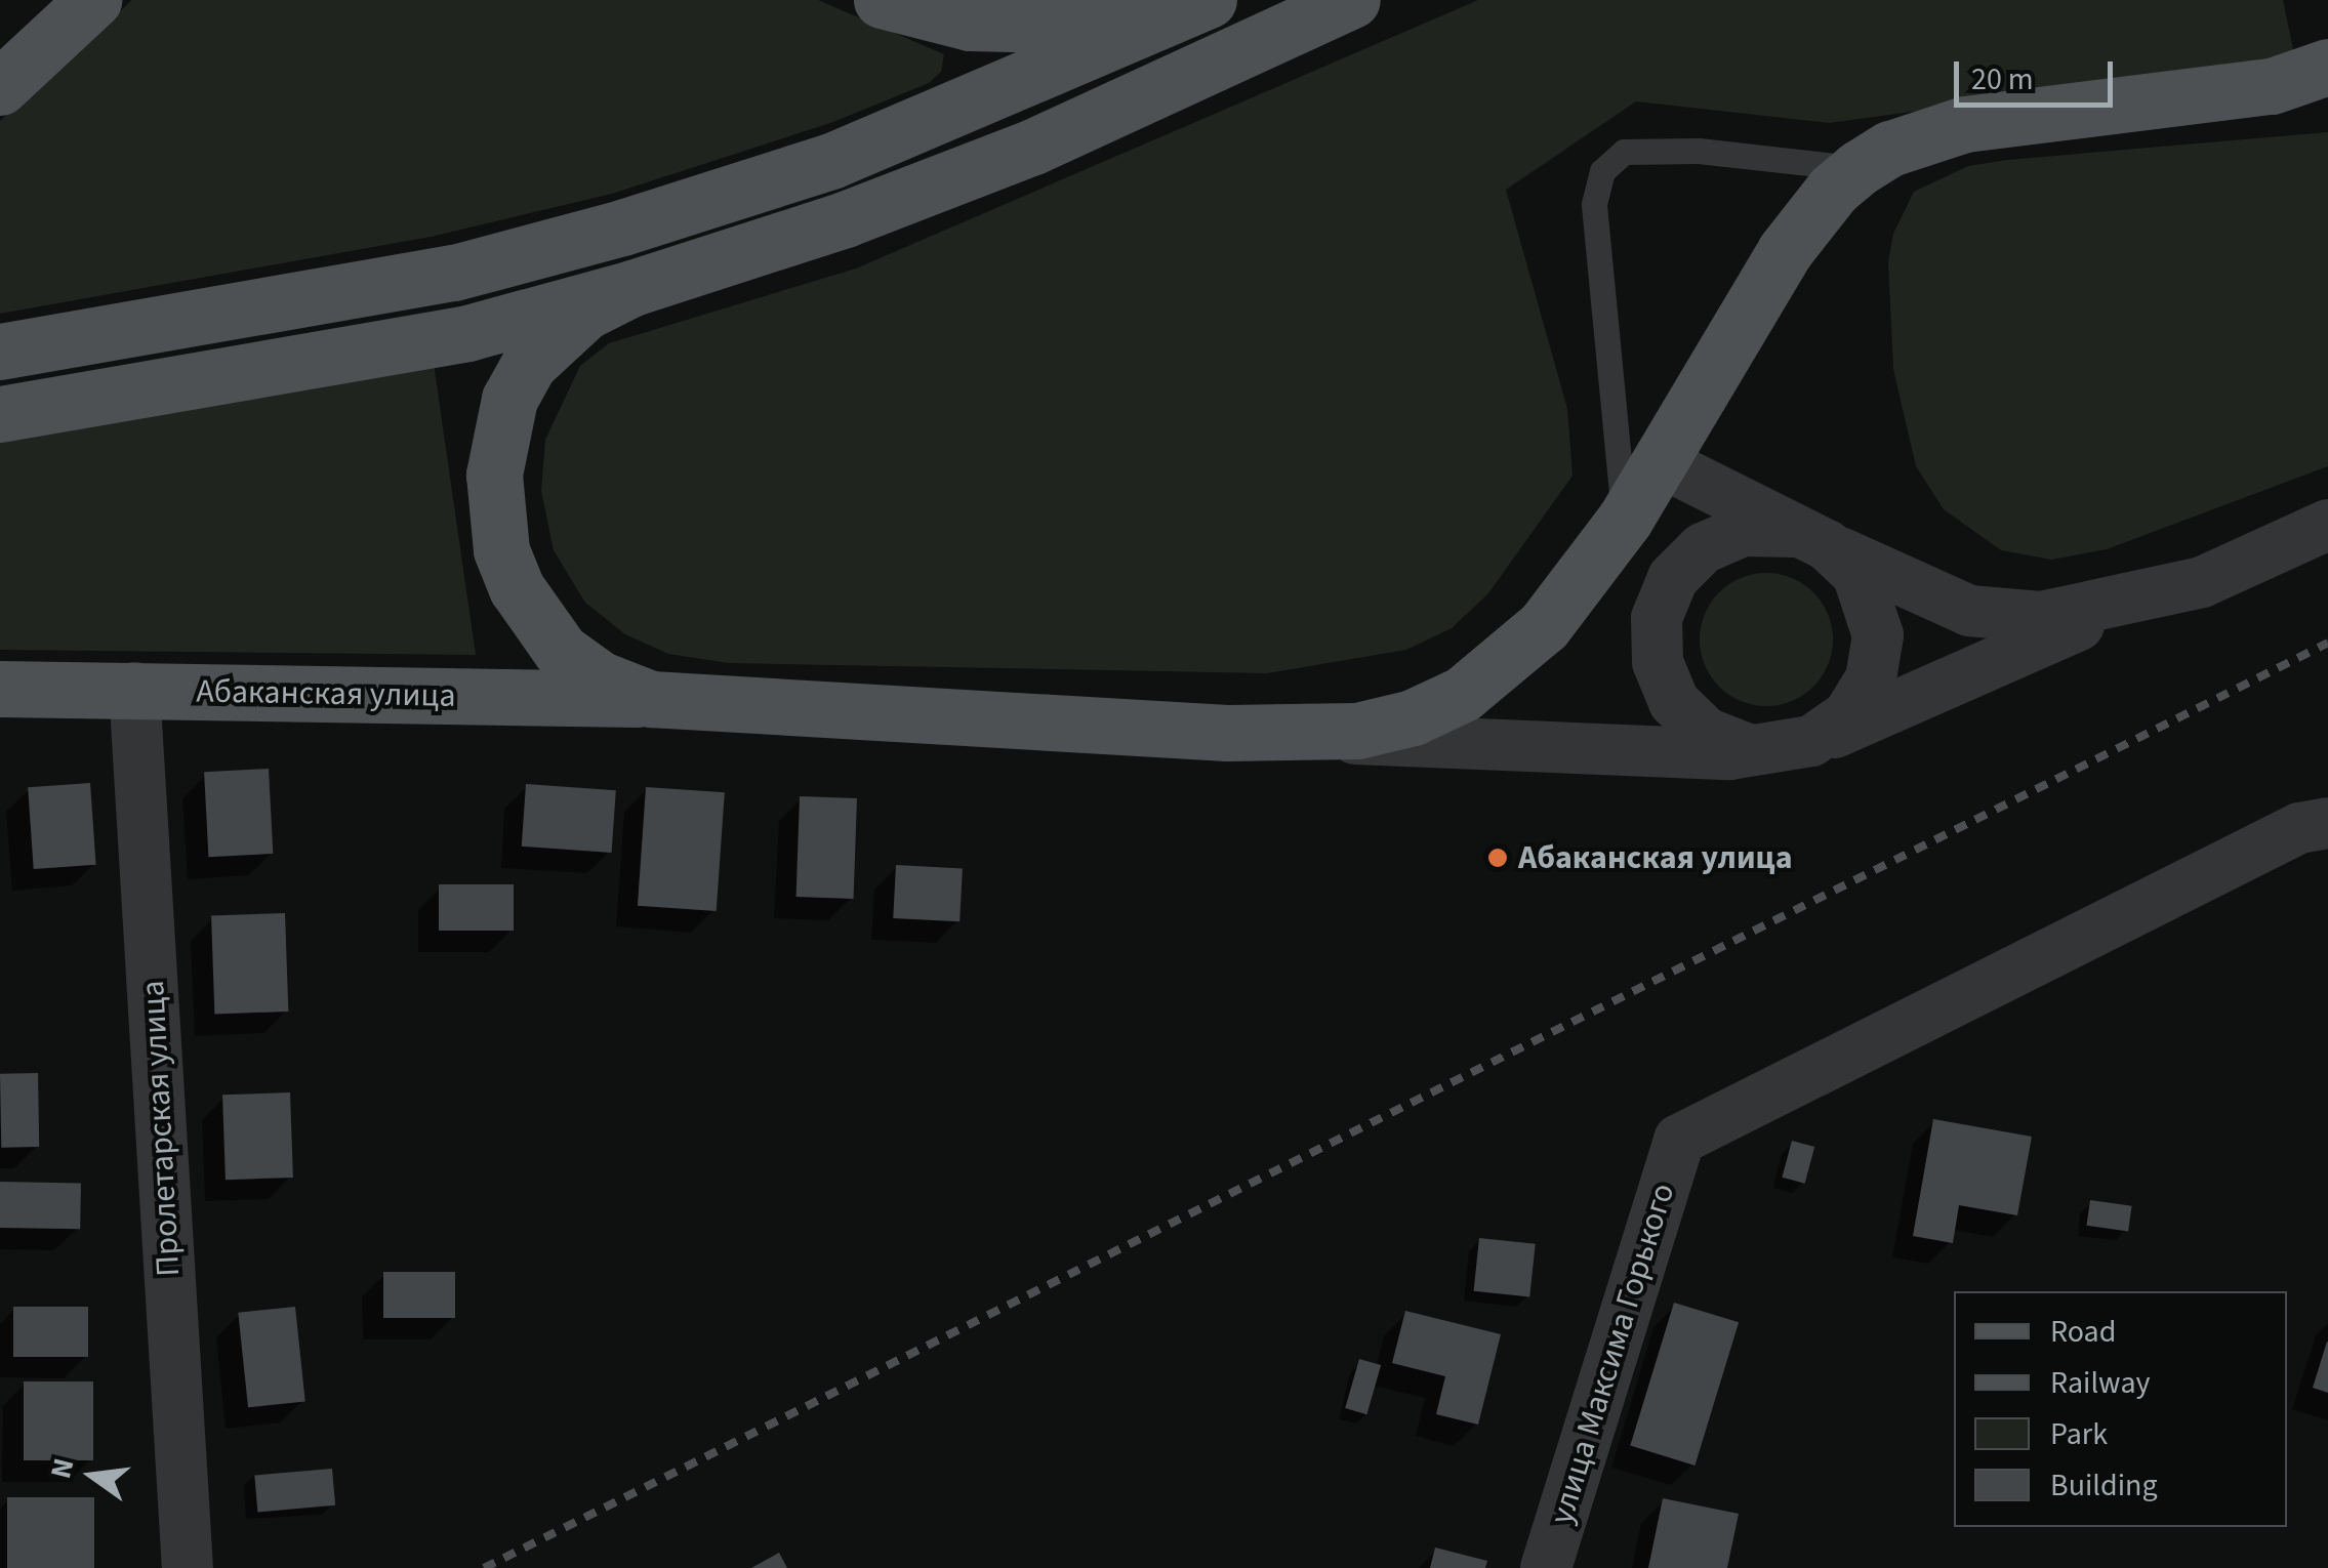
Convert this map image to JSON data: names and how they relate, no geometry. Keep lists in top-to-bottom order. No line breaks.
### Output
{"streets":{"main road":["Абаканская улица"],"street":["Пролетарская улица","улица Максима Горького"]},"crossings":[["Абаканская улица","Пролетарская улица"]],"places":["Абаканская улица"],"legend":["Road","Railway","Park","Building"],"scale_bar":"20 m","north":"left"}
